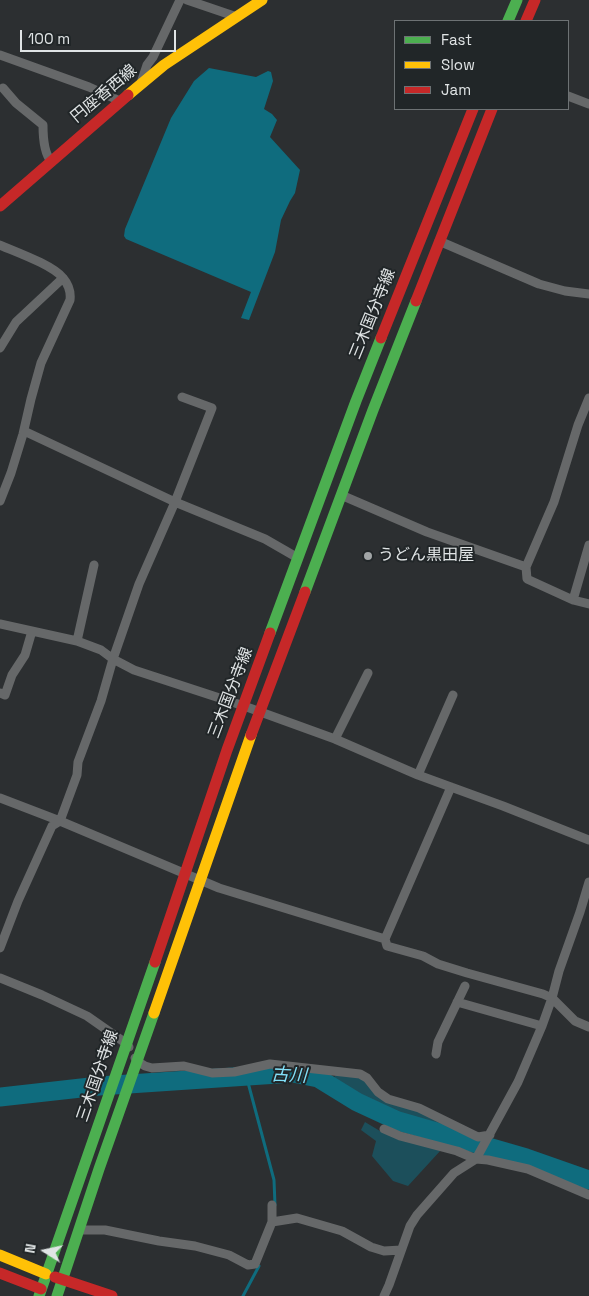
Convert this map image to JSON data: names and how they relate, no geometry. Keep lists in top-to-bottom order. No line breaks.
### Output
{"streets":{"main road":["円座香西線","三木国分寺線"]},"water":["古川"],"places":["うどん黒田屋"],"legend":["Fast","Slow","Jam"],"scale_bar":"100 m","north":"left"}
